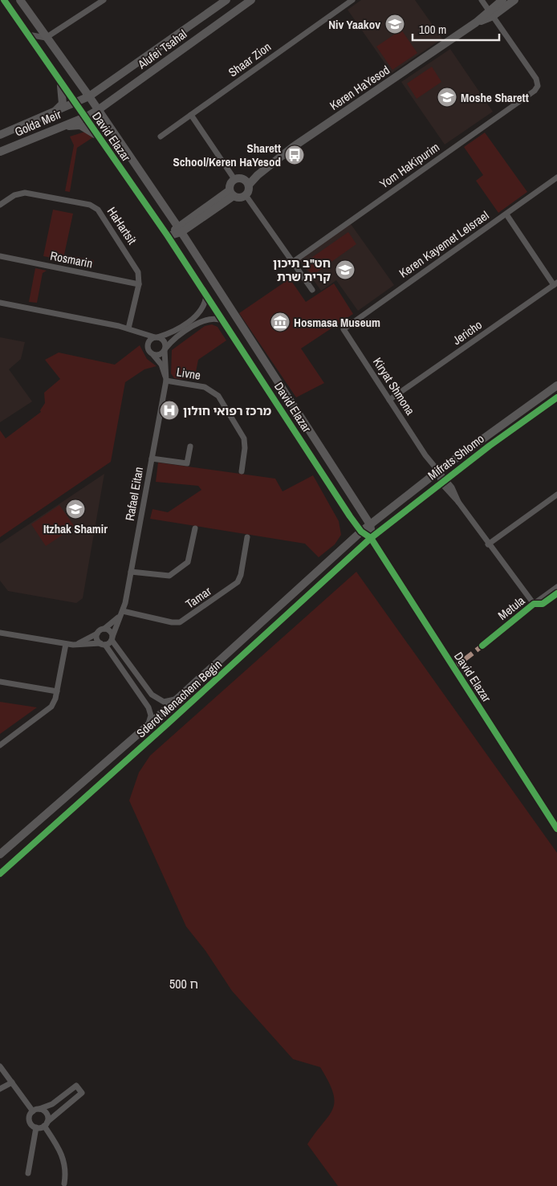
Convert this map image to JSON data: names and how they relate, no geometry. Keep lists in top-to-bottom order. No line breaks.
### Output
{"streets":{"street":["Alufei Tsahal","Shaar Zion","Keren HaYesod","Golda Meir","David Elazar","Yom HaKipurim","HaHartsit","Keren Kayemet LeIsrael","Rosmarin","Jericho","Livne","Kiryat Shmona","Mifrats Shlomo","Rafael Eitan","Tamar","Metula","Sderot Menachem Begin"]},"crossings":[["Alufei Tsahal","Golda Meir"],["Alufei Tsahal","David Elazar"],["Keren HaYesod","Yom HaKipurim"],["Golda Meir","David Elazar"],["David Elazar","Mifrats Shlomo"],["David Elazar","Sderot Menachem Begin"],["HaHartsit","Rosmarin"],["Keren Kayemet LeIsrael","Kiryat Shmona"],["Jericho","Kiryat Shmona"],["Livne","Rafael Eitan"],["Kiryat Shmona","Mifrats Shlomo"],["Mifrats Shlomo","Sderot Menachem Begin"],["Rafael Eitan","Tamar"]],"districts":["ח 500"],"places":{"school or university":["Niv Yaakov","Moshe Sharett","חט\"ב תיכון קרית שרת","Itzhak Shamir"],"bus stop":["Sharett School/Keren HaYesod"],"museum":["Hosmasa Museum"],"hospital":["מרכז רפואי חולון"]},"scale_bar":"100 m"}
